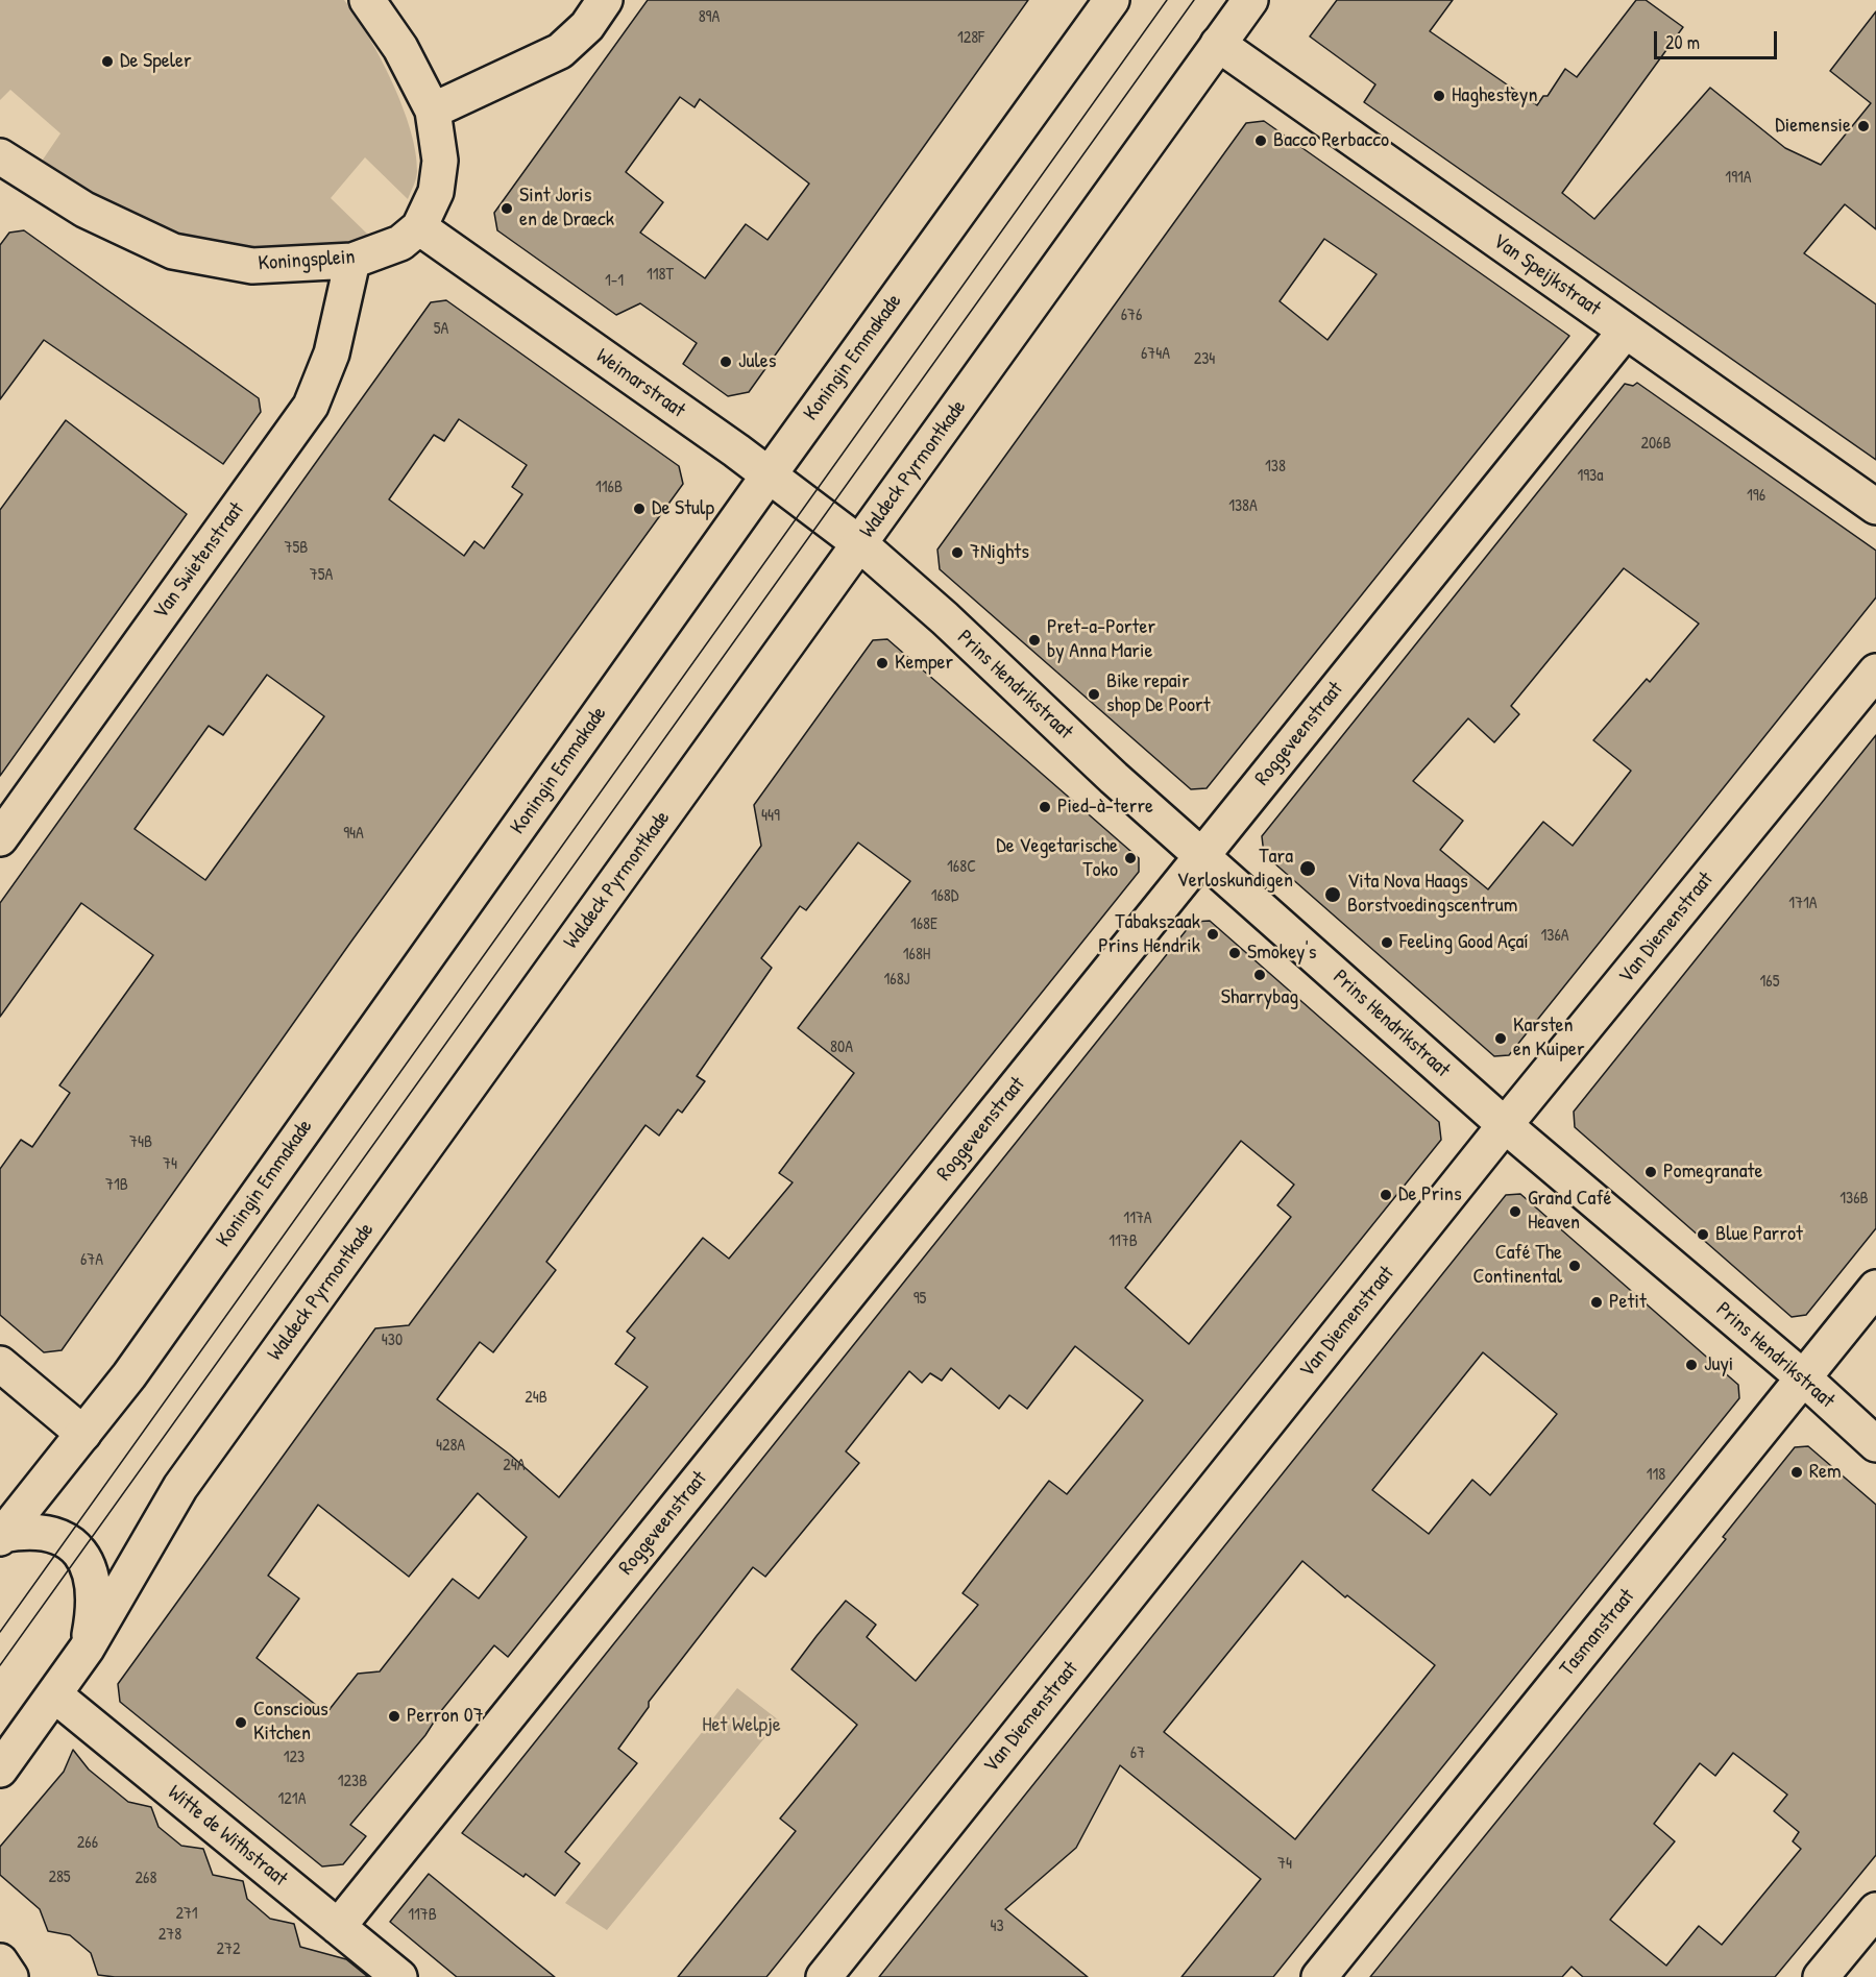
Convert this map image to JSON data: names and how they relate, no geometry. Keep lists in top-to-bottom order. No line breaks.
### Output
{"streets":{"street":["Koningsplein","Van Speijkstraat","Koningin Emmakade","Weimarstraat","Waldeck Pyrmontkade","Van Swietenstraat","Prins Hendrikstraat","Roggeveenstraat","Van Diemenstraat","Tasmanstraat","Witte de Withstraat"]},"crossings":[["Koningsplein","Weimarstraat"],["Koningsplein","Van Swietenstraat"],["Van Speijkstraat","Waldeck Pyrmontkade"],["Van Speijkstraat","Roggeveenstraat"],["Koningin Emmakade","Weimarstraat"],["Weimarstraat","Waldeck Pyrmontkade"],["Weimarstraat","Prins Hendrikstraat"],["Waldeck Pyrmontkade","Prins Hendrikstraat"],["Waldeck Pyrmontkade","Witte de Withstraat"],["Prins Hendrikstraat","Roggeveenstraat"],["Prins Hendrikstraat","Van Diemenstraat"],["Prins Hendrikstraat","Tasmanstraat"],["Roggeveenstraat","Witte de Withstraat"]],"parks":["Het Welpje"],"places":["De Speler","Haghesteyn","Diemensie","Bacco Perbacco","Sint Joris en de Draeck","Jules","De Stulp","7Nights","Pret-a-Porter by Anna Marie","Kemper","Bike repair shop De Poort","Pied-à-terre","De Vegetarische Toko","Tara Verloskundigen","Vita Nova Haags Borstvoedingscentrum","Tabakszaak Prins Hendrik","Feeling Good Açaí","Smokey's","Sharrybag","Karsten en Kuiper","Pomegranate","De Prins","Grand Café Heaven","Blue Parrot","Café The Continental","Petit","Juyi","Rem","Perron 07","Conscious Kitchen"],"house_numbers":["89A","128F","191A","118T","1-1","676","5A","674A","234","206B","138","193a","116B","196","138A","75B","75A","449","94A","168C","168D","171A","168E","136A","168H","168J","165","80A","74B","74","71B","136B","117A","117B","67A","95","430","24B","428A","24A","118","67","123","123B","121A","266","74","285","268","271","117B","43","278","272"],"scale_bar":"20 m"}
